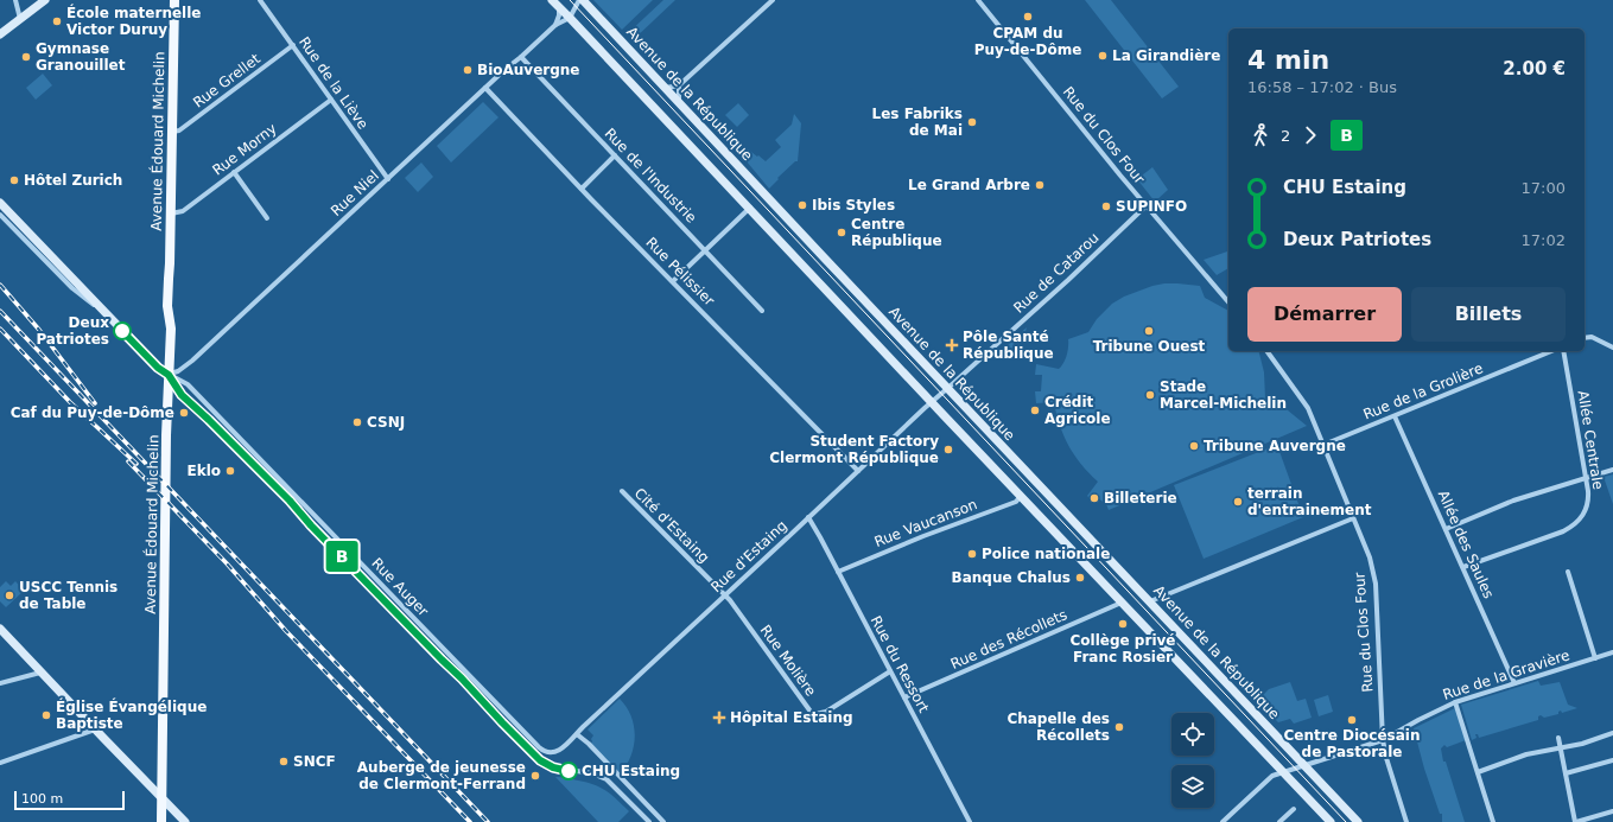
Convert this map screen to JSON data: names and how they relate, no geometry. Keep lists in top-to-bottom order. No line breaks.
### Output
{"streets":{"main road":["Avenue de la République","Avenue Édouard Michelin"],"street":["Rue Grellet","Rue de la Liève","Rue du Clos Four","Rue Morny","Rue de l'Industrie","Rue Niel","Rue Pélissier","Rue de Catarou","Rue de la Grolière","Allée Centrale","Rue Vaucanson","Cité d'Estaing","Allée des Saules","Rue d'Estaing","Rue Auger","Rue des Récollets","Rue Molière","Rue du Ressort","Rue de la Gravière"]},"crossings":[["Rue Grellet","Rue de la Liève"],["Rue Grellet","Avenue Édouard Michelin"],["Rue de la Liève","Rue Morny"],["Rue de la Liève","Rue Niel"],["Avenue de la République","Rue de Catarou"],["Avenue de la République","Rue de la Gravière"],["Rue du Clos Four","Rue de Catarou"],["Rue du Clos Four","Rue de la Grolière"],["Rue du Clos Four","Rue de la Gravière"],["Avenue Édouard Michelin","Rue Morny"],["Avenue Édouard Michelin","Rue Niel"],["Avenue Édouard Michelin","Rue Auger"],["Rue de l'Industrie","Rue Niel"],["Rue Niel","Rue Pélissier"],["Rue Niel","Rue Auger"],["Rue Pélissier","Rue d'Estaing"],["Rue de Catarou","Rue d'Estaing"],["Rue de la Grolière","Allée des Saules"],["Allée Centrale","Allée des Saules"],["Rue Vaucanson","Rue du Ressort"],["Cité d'Estaing","Rue d'Estaing"],["Cité d'Estaing","Rue Molière"],["Allée des Saules","Rue de la Gravière"],["Rue d'Estaing","Rue Auger"],["Rue d'Estaing","Rue Molière"],["Rue d'Estaing","Rue du Ressort"],["Rue des Récollets","Rue du Ressort"],["Rue Molière","Rue du Ressort"]],"places":{"other":["CPAM du Puy-de-Dôme","École maternelle Victor Duruy","La Girandière","Gymnase Granouillet","BioAuvergne","Les Fabriks de Mai","Hôtel Zurich","Le Grand Arbre","Ibis Styles","SUPINFO","Centre République","Deux Patriotes","Tribune Ouest","Stade Marcel-Michelin","Crédit Agricole","Caf du Puy-de-Dôme","CSNJ","Tribune Auvergne","Student Factory Clermont République","Eklo","Billeterie","terrain d'entrainement","Police nationale","Banque Chalus","USCC Tennis de Table","Collège privé Franc Rosier","Église Évangélique Baptiste","Centre Diocésain de Pastorale","Chapelle des Récollets","SNCF","CHU Estaing","Auberge de jeunesse de Clermont-Ferrand"],"health":["Pôle Santé République","Hôpital Estaing"]},"lines":["bus line B"],"scale_bar":"100 m","page":{"on_map":"B","heading":["4 min","16:58 – 17:02 · Bus","2.00 €"],"legs":["2","B"],"list":[{"name":"CHU Estaing","value":"17:00"},{"name":"Deux Patriotes","value":"17:02"}],"buttons":["Démarrer","Billets"],"scale":"100 m"}}
